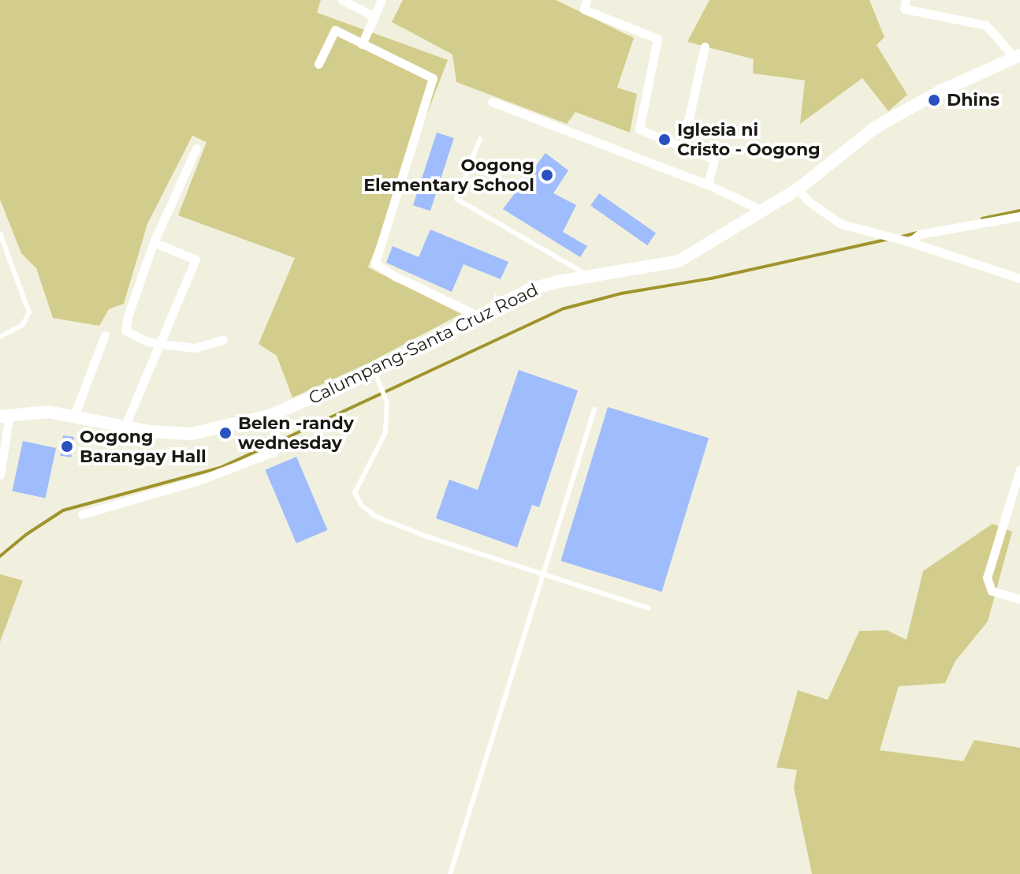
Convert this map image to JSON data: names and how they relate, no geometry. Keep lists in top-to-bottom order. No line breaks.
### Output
{"streets":{"main road":["Calumpang-Santa Cruz Road"]},"places":["Dhins","Iglesia ni Cristo - Oogong","Oogong Elementary School","Belen -randy wednesday","Oogong Barangay Hall"]}
